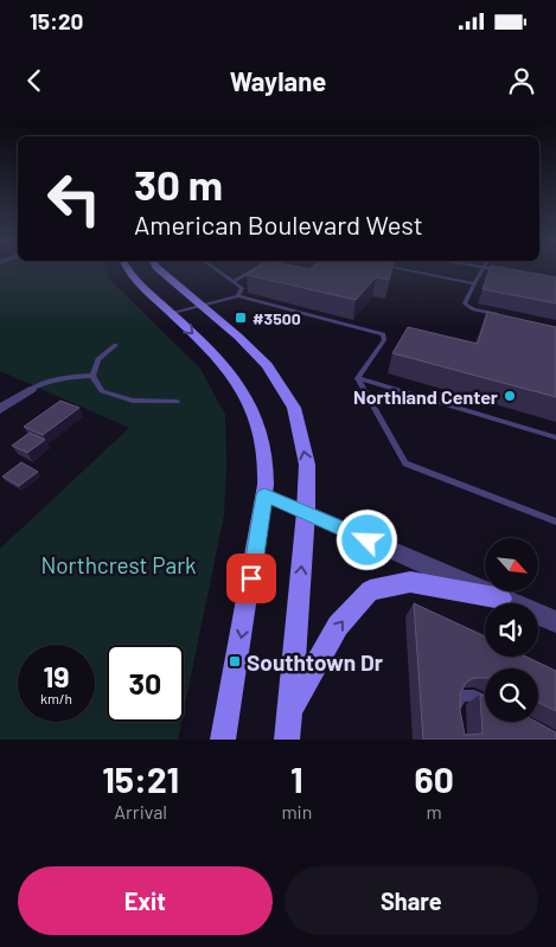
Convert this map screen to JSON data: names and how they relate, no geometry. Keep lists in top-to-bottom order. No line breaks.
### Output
{"parks":["Northcrest Park"],"places":{"transit":["#3500","Southtown Dr"],"other":["Northland Center"]},"north":"bottom right","page":{"status":"15:20","header":"Waylane","turn":["30 m","American Boulevard West"],"speed":"19 km/h","limit":"30","eta":["15:21","Arrival","1","min","60","m"],"buttons":["Exit","Share"]}}
